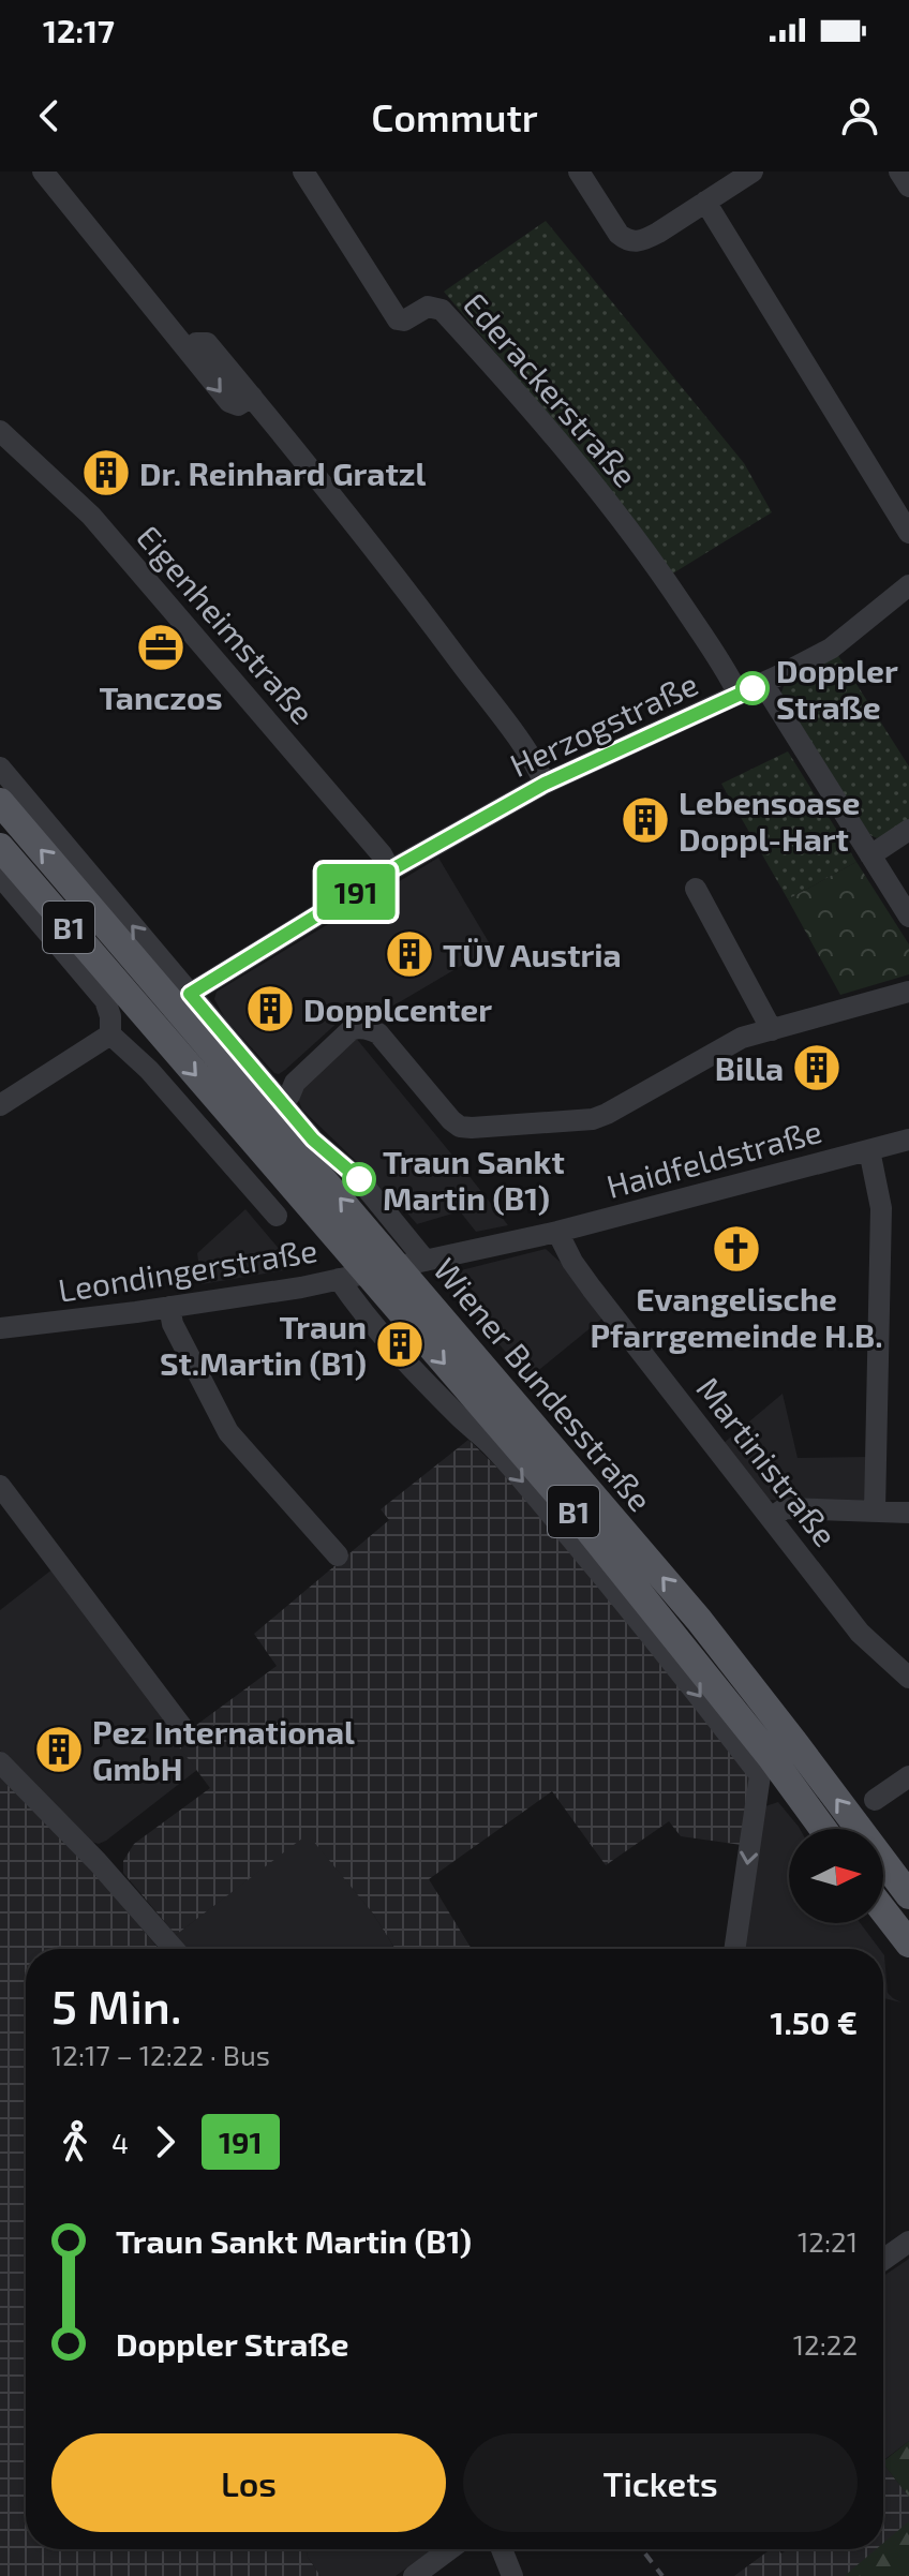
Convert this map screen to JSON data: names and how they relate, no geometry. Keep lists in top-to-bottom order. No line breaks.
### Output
{"streets":{"main road":["B1","Wiener Bundesstraße"],"street":["Ederackerstraße","Eigenheimstraße","Herzogstraße","Haidfeldstraße","Leondingerstraße","Martinistraße"]},"crossings":[["Ederackerstraße","Herzogstraße"],["Eigenheimstraße","Herzogstraße"],["Herzogstraße","Wiener Bundesstraße"],["B1","Wiener Bundesstraße"],["Haidfeldstraße","Leondingerstraße"],["Haidfeldstraße","Wiener Bundesstraße"],["Haidfeldstraße","Martinistraße"],["Leondingerstraße","Wiener Bundesstraße"]],"places":{"building":["Dr. Reinhard Gratzl","Lebensoase Doppl-Hart","TÜV Austria","Dopplcenter","Billa","Traun St.Martin (B1)","Pez International GmbH"],"office":["Tanczos"],"other":["Doppler Straße","Traun Sankt Martin (B1)"],"church":["Evangelische Pfarrgemeinde H.B."]},"lines":["bus line 191"],"north":"right","page":{"status":"12:17","header":"Commutr","on_map":"191","heading":["5 Min.","12:17 – 12:22 · Bus","1.50 €"],"legs":["4","191"],"list":[{"name":"Traun Sankt Martin (B1)","value":"12:21"},{"name":"Doppler Straße","value":"12:22"}],"buttons":["Los","Tickets"]}}
